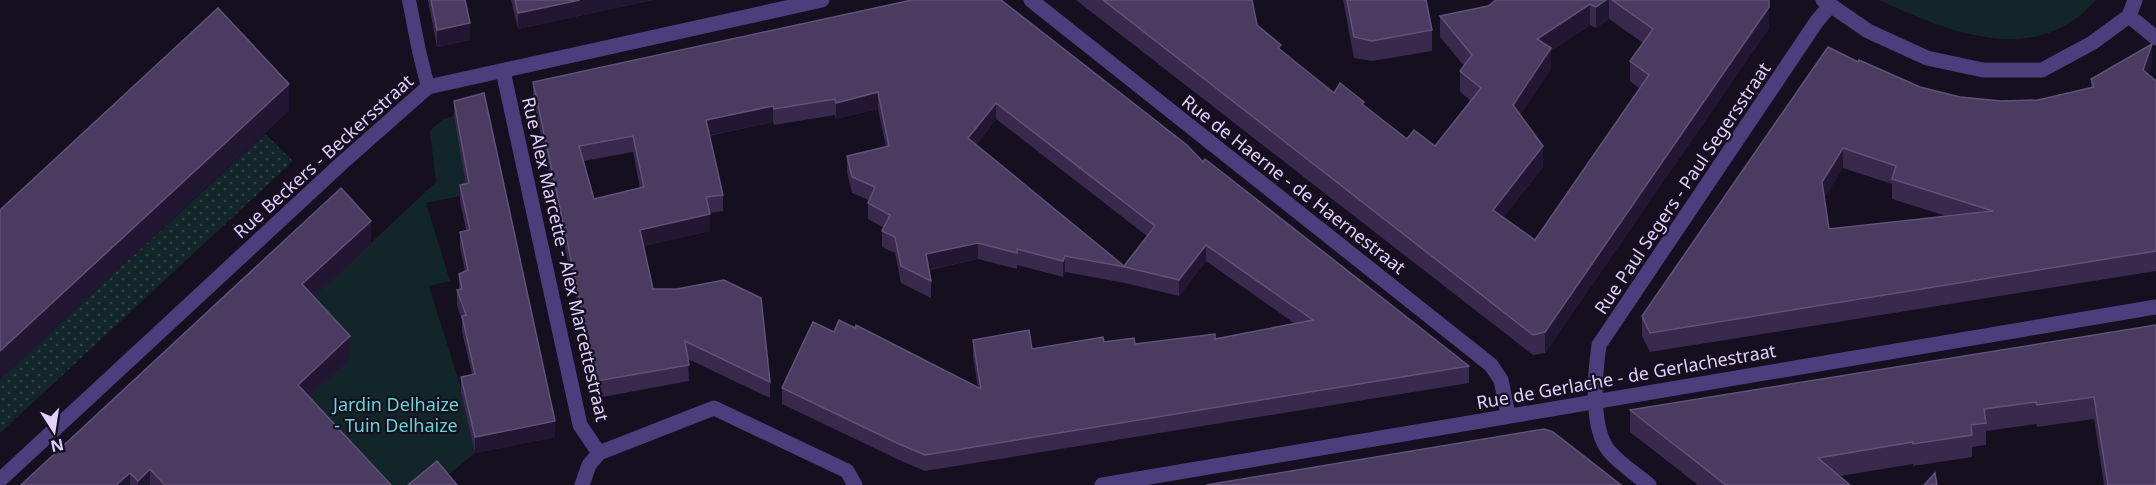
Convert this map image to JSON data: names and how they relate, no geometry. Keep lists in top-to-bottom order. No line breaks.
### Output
{"streets":{"street":["Rue Beckers - Beckersstraat","Rue de Haerne - de Haernestraat","Rue Paul Segers - Paul Segersstraat","Rue Alex Marcette - Alex Marcettestraat","Rue de Gerlache - de Gerlachestraat"]},"crossings":[["Rue Beckers - Beckersstraat","Rue Alex Marcette - Alex Marcettestraat"],["Rue de Haerne - de Haernestraat","Rue de Gerlache - de Gerlachestraat"],["Rue Paul Segers - Paul Segersstraat","Rue de Gerlache - de Gerlachestraat"]],"parks":["Jardin Delhaize - Tuin Delhaize"],"north":"bottom"}
